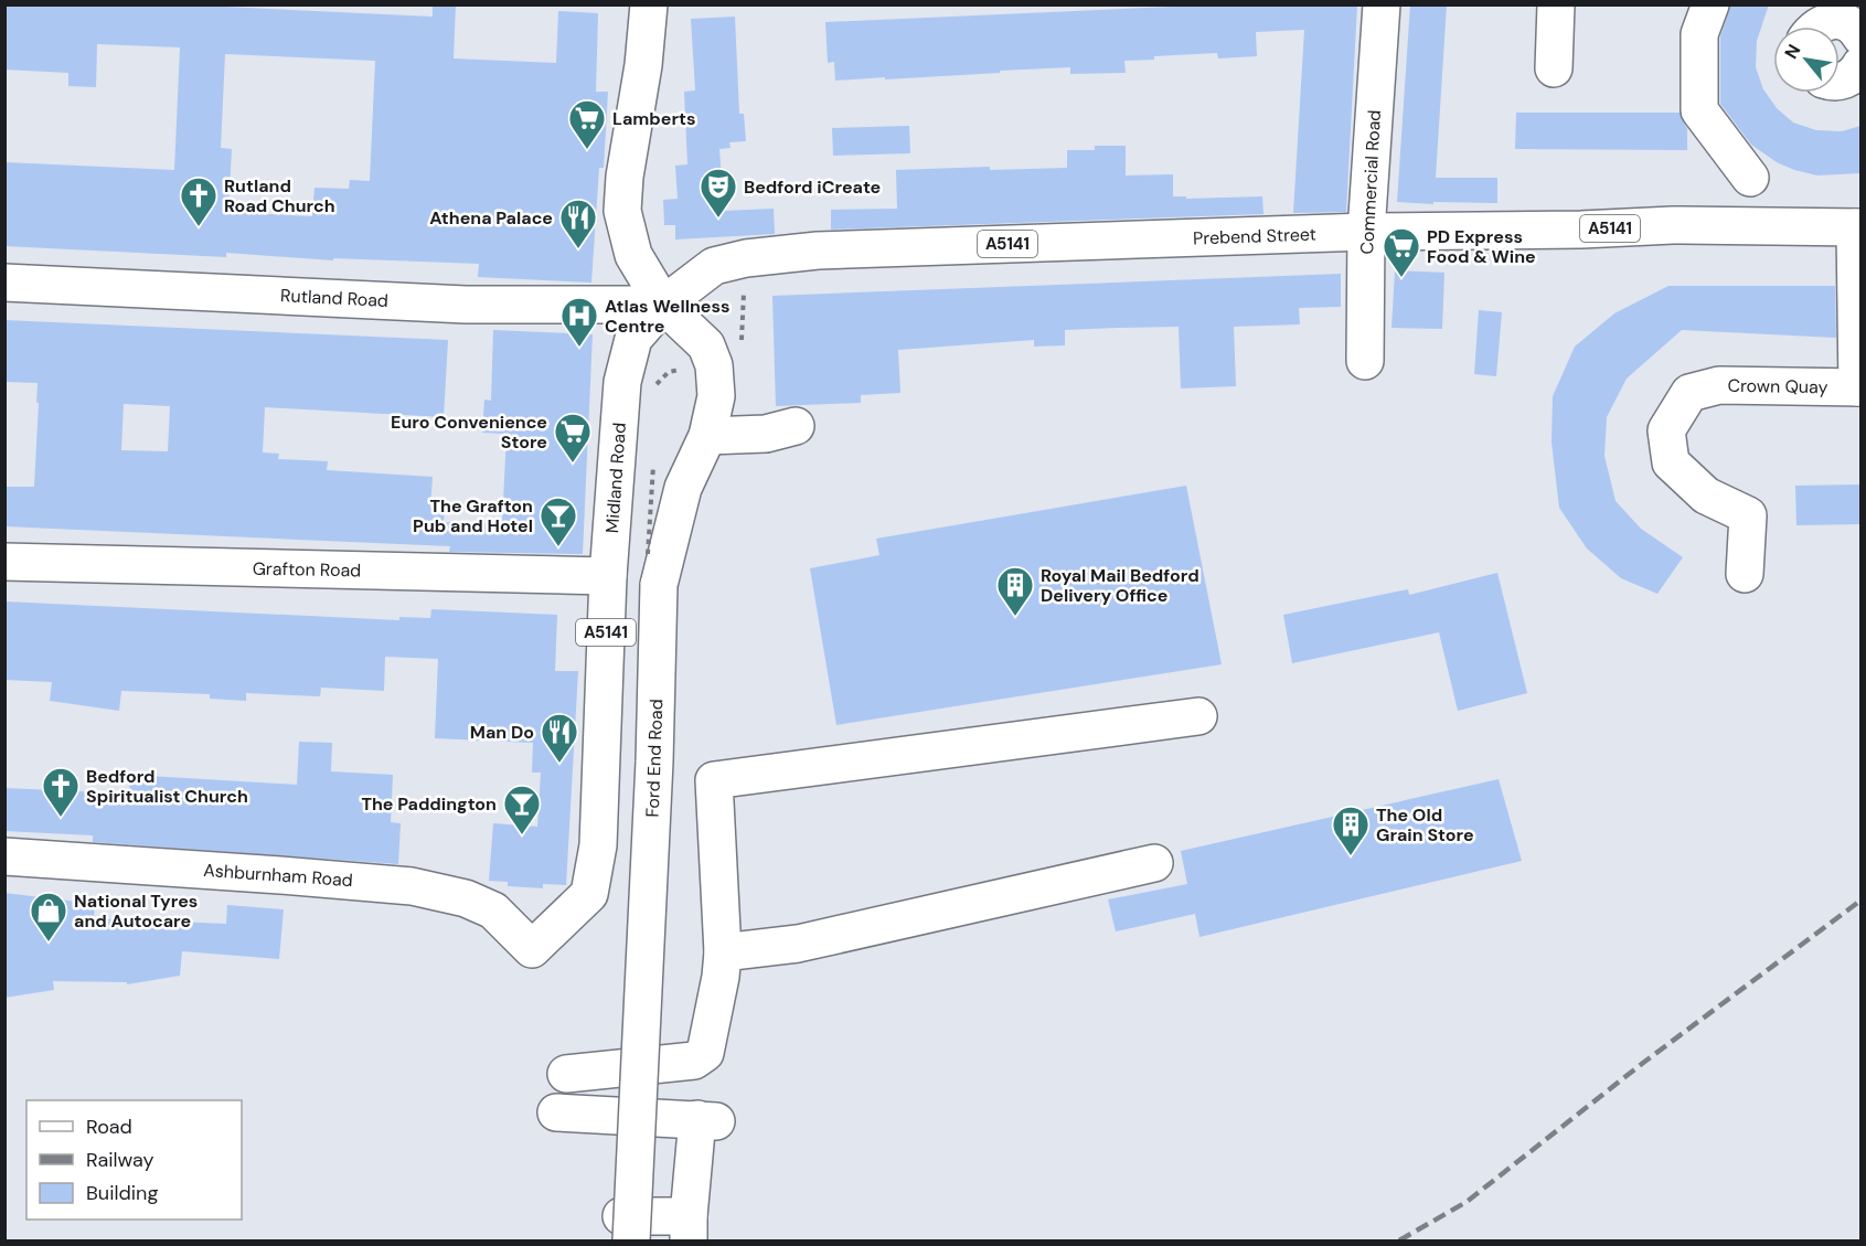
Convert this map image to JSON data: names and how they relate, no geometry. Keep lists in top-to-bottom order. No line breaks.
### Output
{"streets":{"street":["Commercial Road","A5141","Prebend Street","Rutland Road","Crown Quay","Midland Road","Grafton Road","Ford End Road","Ashburnham Road"]},"crossings":[["Commercial Road","Prebend Street"],["Prebend Street","Rutland Road"],["Prebend Street","Crown Quay"],["Prebend Street","Midland Road"],["Prebend Street","Ford End Road"],["Rutland Road","Midland Road"],["Rutland Road","Ford End Road"],["Midland Road","Grafton Road"],["Midland Road","Ford End Road"],["Midland Road","Ashburnham Road"]],"places":{"supermarket":["Lamberts","PD Express Food & Wine","Euro Convenience Store"],"theatre":["Bedford iCreate"],"church":["Rutland Road Church","Bedford Spiritualist Church"],"restaurant":["Athena Palace","Man Do"],"hospital":["Atlas Wellness Centre"],"bar":["The Grafton Pub and Hotel","The Paddington"],"building":["Royal Mail Bedford Delivery Office","The Old Grain Store"],"shop":["National Tyres and Autocare"]},"legend":["Road","Railway","Building"],"north":"top left"}
